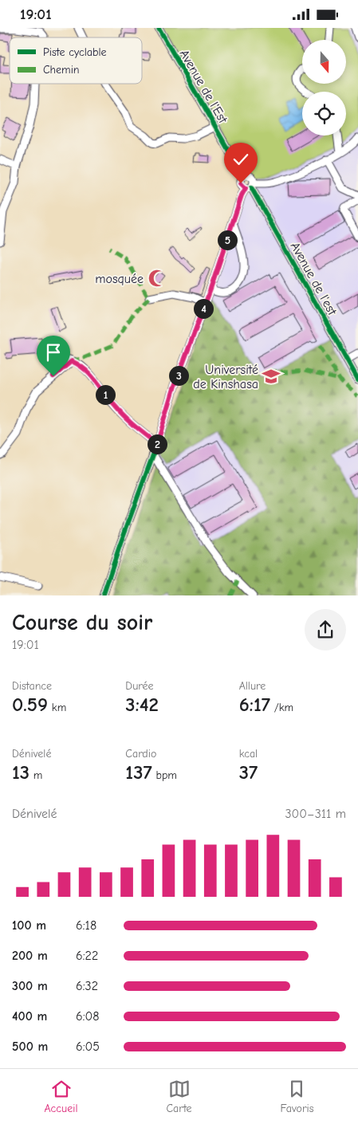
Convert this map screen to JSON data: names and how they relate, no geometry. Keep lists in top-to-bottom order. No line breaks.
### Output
{"streets":{"street":["Avenue de l'Est","Avenue de l'est"]},"crossings":[["Avenue de l'Est","Avenue de l'est"]],"places":{"mosque":["mosquée"],"school or university":["Université de Kinshasa"]},"legend":["Piste cyclable","Chemin"],"north":"bottom","page":{"status":"19:01","pins":["5","4","3","1","2"],"heading":["Course du soir","19:01"],"stats":[["Distance","0.59 km"],["Durée","3:42"],["Allure","6:17 /km"],["Dénivelé","13 m"],["Cardio","137 bpm"],["kcal","37"]],"chart":["Dénivelé","300–311 m"],"list":[{"name":"100 m","note":"6:18"},{"name":"200 m","note":"6:22"},{"name":"300 m","note":"6:32"},{"name":"400 m","note":"6:08"},{"name":"500 m","note":"6:05"}],"tabs":["Accueil","Carte","Favoris"]}}
